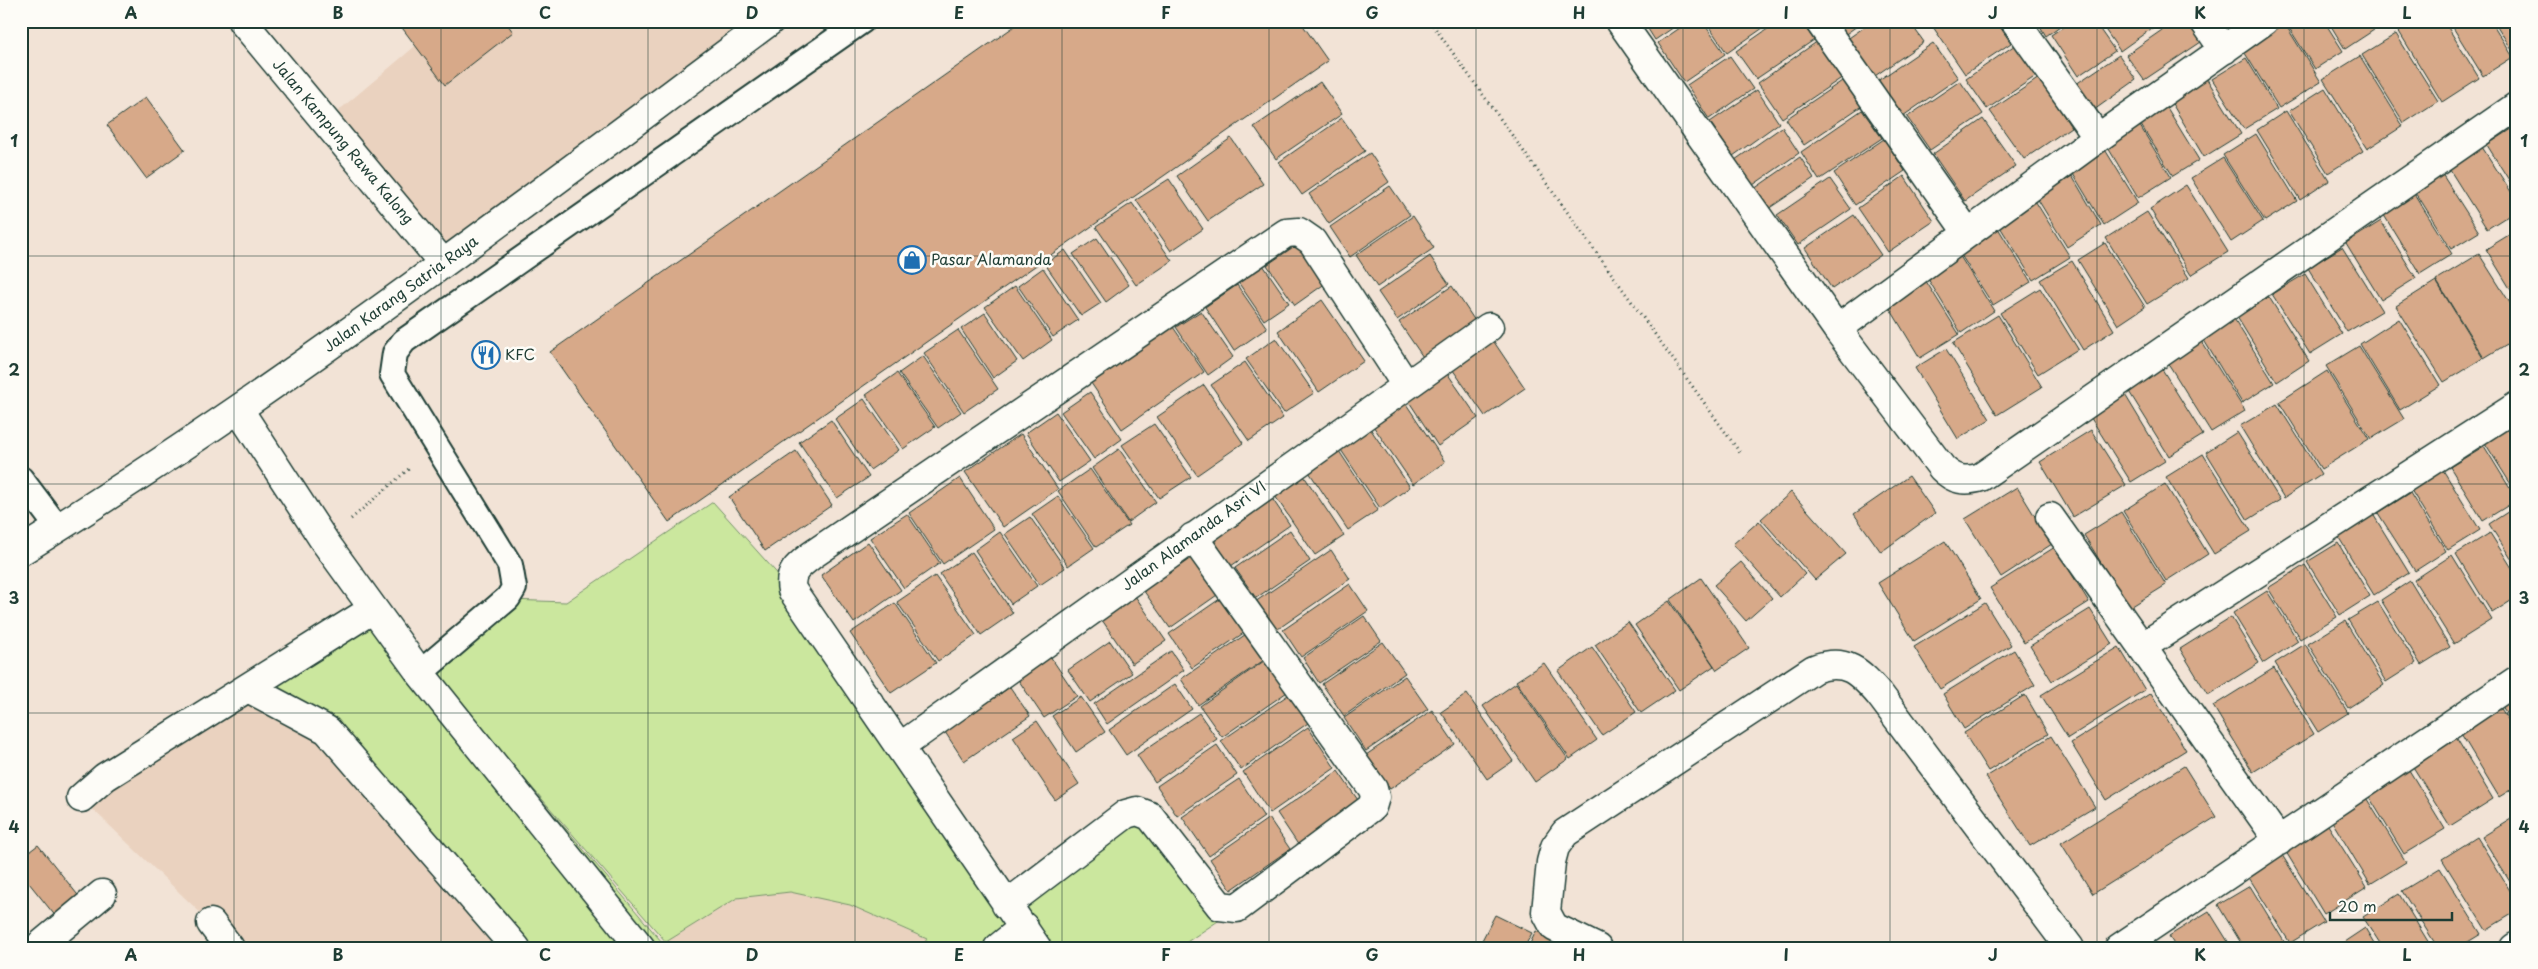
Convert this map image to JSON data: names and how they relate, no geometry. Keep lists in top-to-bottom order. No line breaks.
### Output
{"streets":{"street":["Jalan Kampung Rawa Kalong","Jalan Karang Satria Raya","Jalan Alamanda Asri VI"]},"crossings":[["Jalan Kampung Rawa Kalong","Jalan Karang Satria Raya"]],"places":{"shop":["Pasar Alamanda"],"restaurant":["KFC"]},"scale_bar":"20 m","grid":{"columns":["A","B","C","D","E","F","G","H","I","J","K","L"],"rows":["1","2","3","4"]}}
